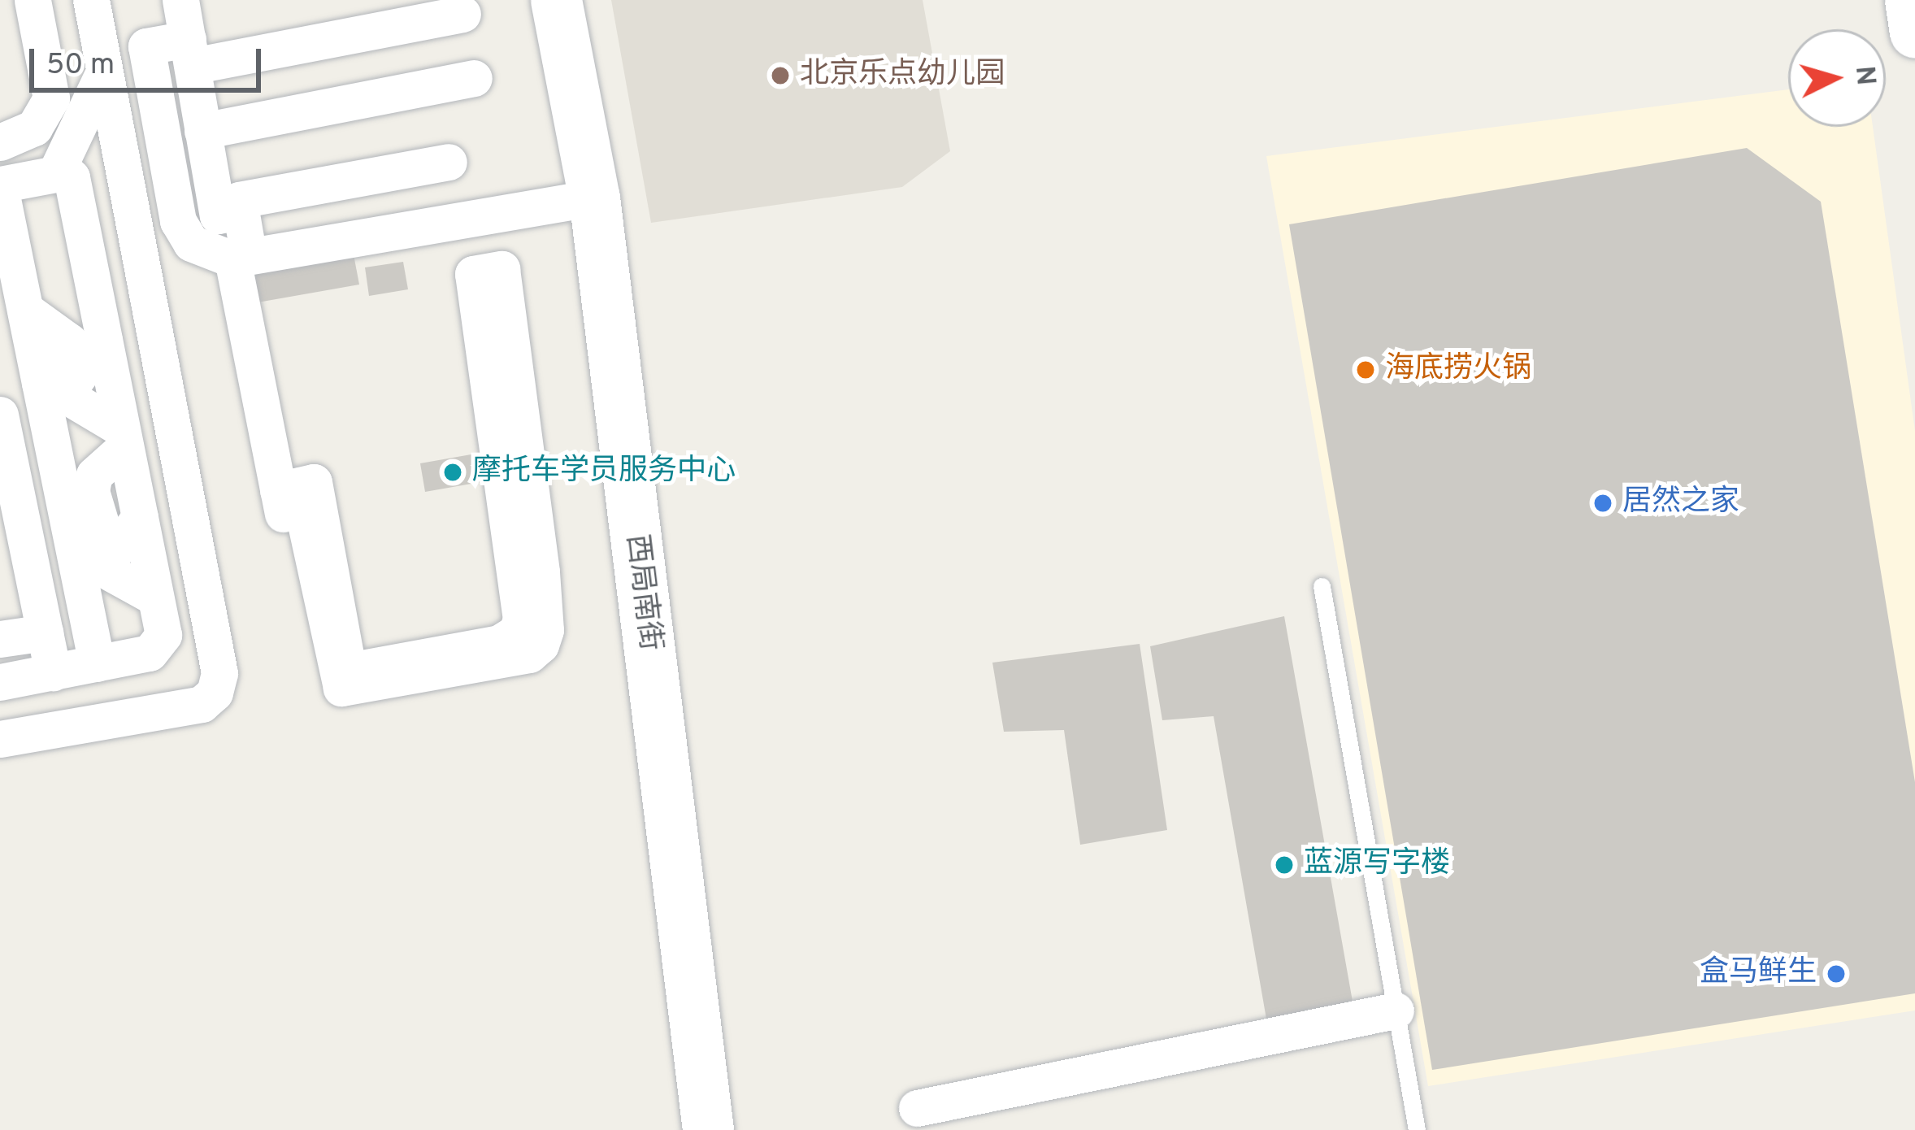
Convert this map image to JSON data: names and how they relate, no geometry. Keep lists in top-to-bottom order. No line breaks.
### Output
{"streets":{"street":["西局南街"]},"places":["北京乐点幼儿园","海底捞火锅","摩托车学员服务中心","居然之家","蓝源写字楼","盒马鲜生"],"scale_bar":"50 m","north":"right"}
